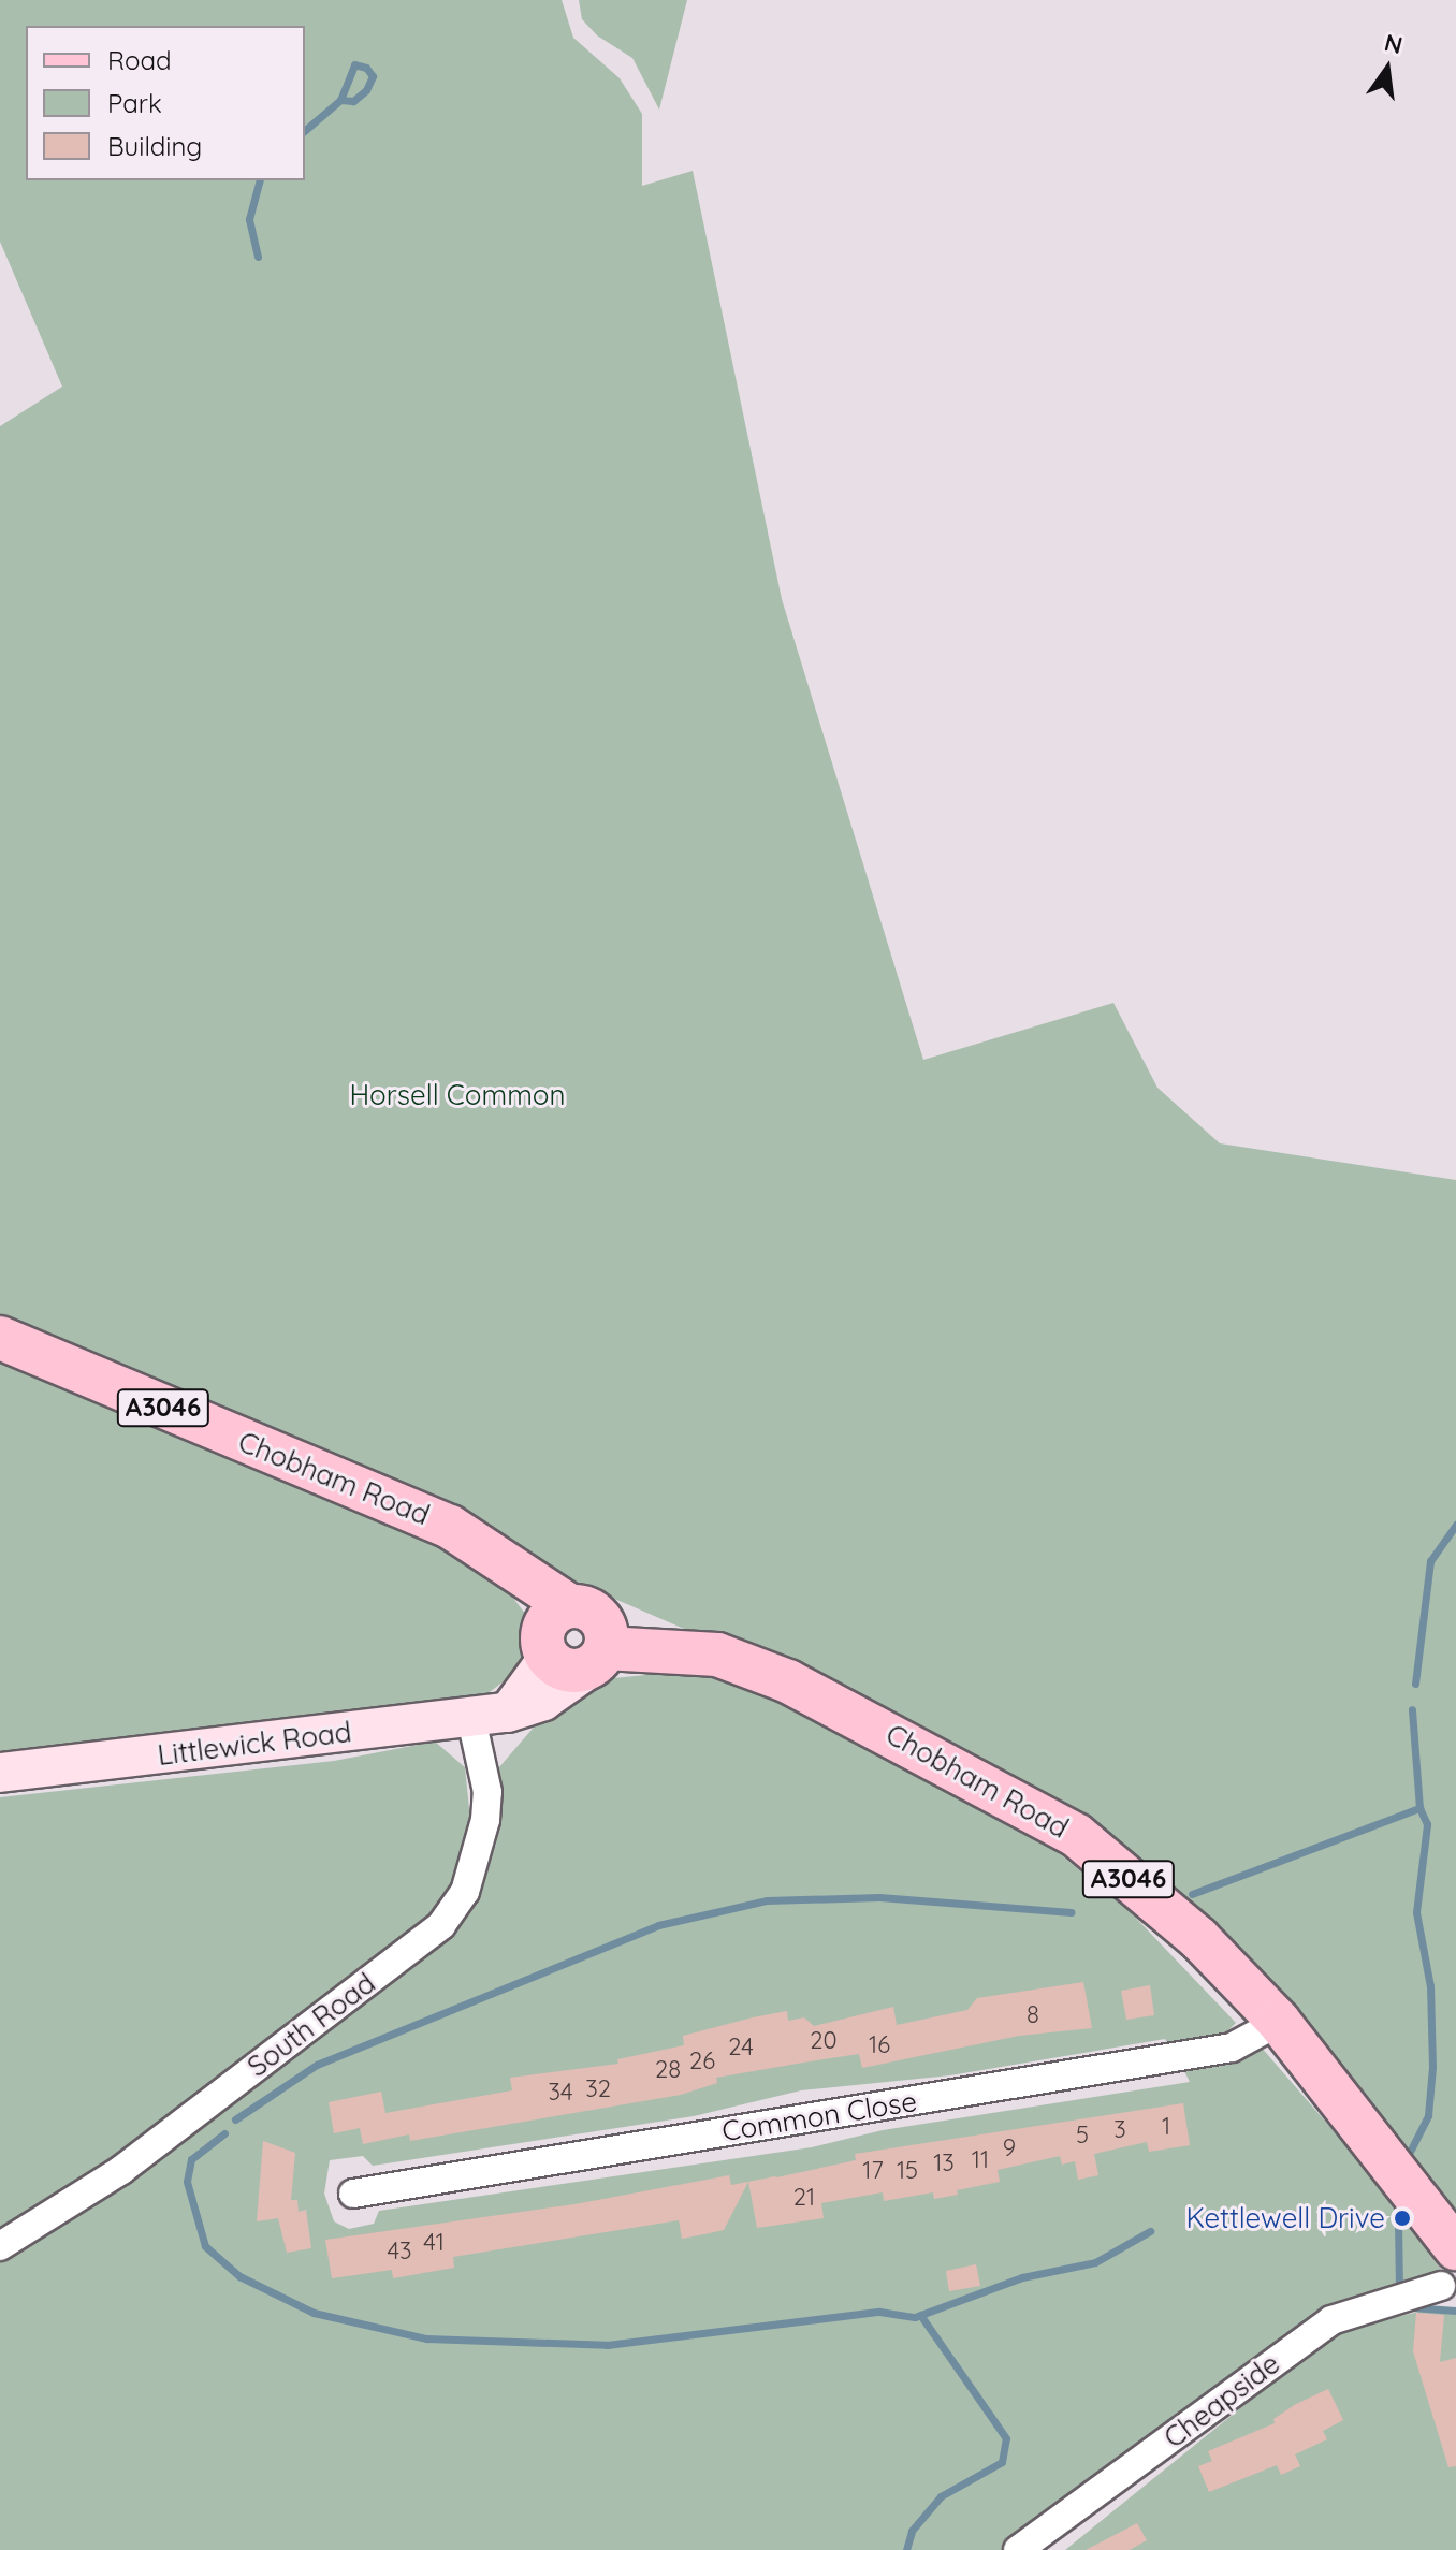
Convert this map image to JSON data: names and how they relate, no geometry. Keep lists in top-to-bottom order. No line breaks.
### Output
{"streets":{"main road":["A3046","Chobham Road"],"street":["Littlewick Road","South Road","Common Close","Cheapside"]},"crossings":[["Chobham Road","Littlewick Road"],["Chobham Road","Common Close"],["Chobham Road","Cheapside"],["Littlewick Road","South Road"]],"parks":["Horsell Common"],"places":["Kettlewell Drive"],"house_numbers":["8","20","16","24","26","28","32","34","1","3","5","9","11","13","17","15","21","41","43"],"legend":["Road","Park","Building"],"north":"top"}
